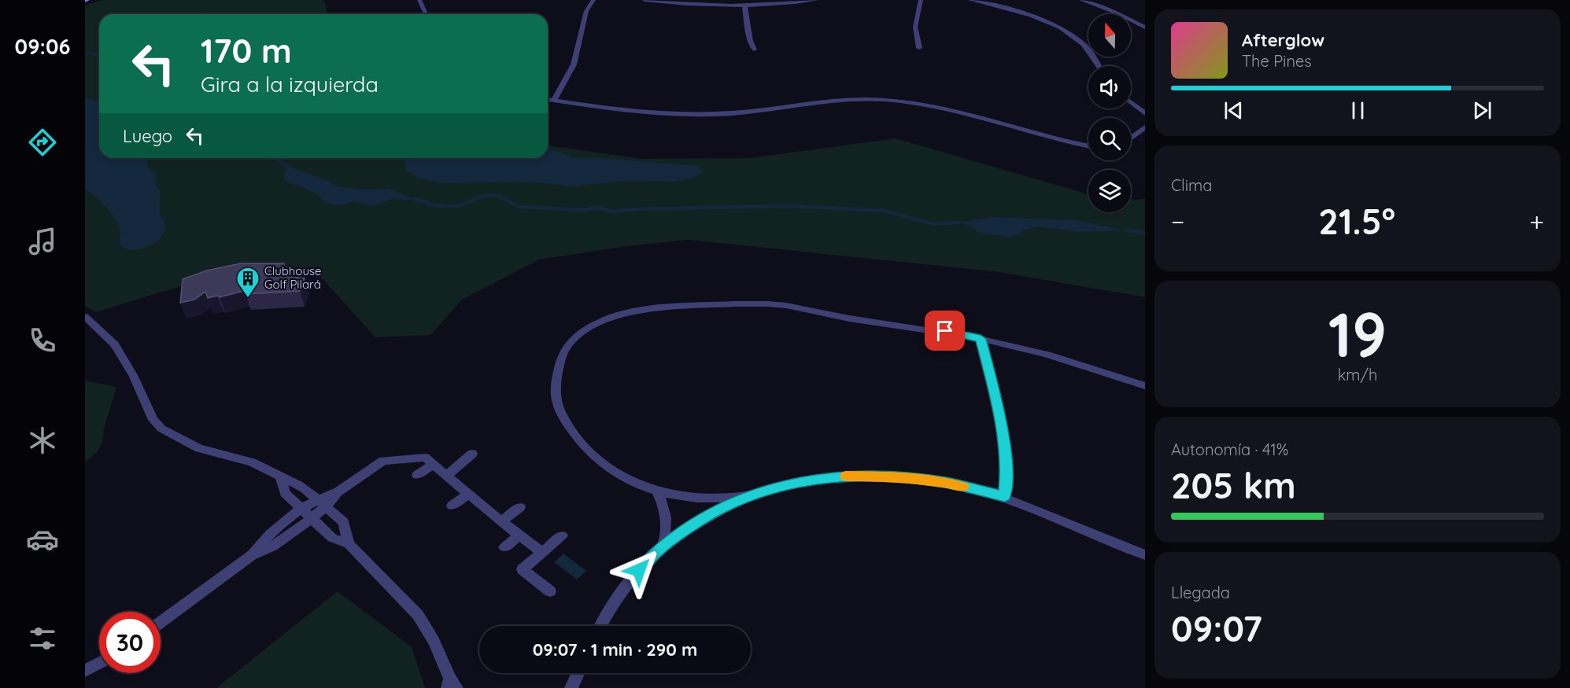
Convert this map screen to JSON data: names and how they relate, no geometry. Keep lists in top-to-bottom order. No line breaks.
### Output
{"places":{"building":["Clubhouse Golf Pilará"]},"north":"top","page":{"tabs":"09:06","turn":["170 m","Gira a la izquierda"],"song":["Afterglow","The Pines"],"then":"Luego","tile":["Clima",["19","km/h"],["Autonomía · 41%","205 km"],["Llegada","09:07"]],"heat":["−","21.5°","+"],"limit":"30","trip":"09:07 · 1 min · 290 m"}}
